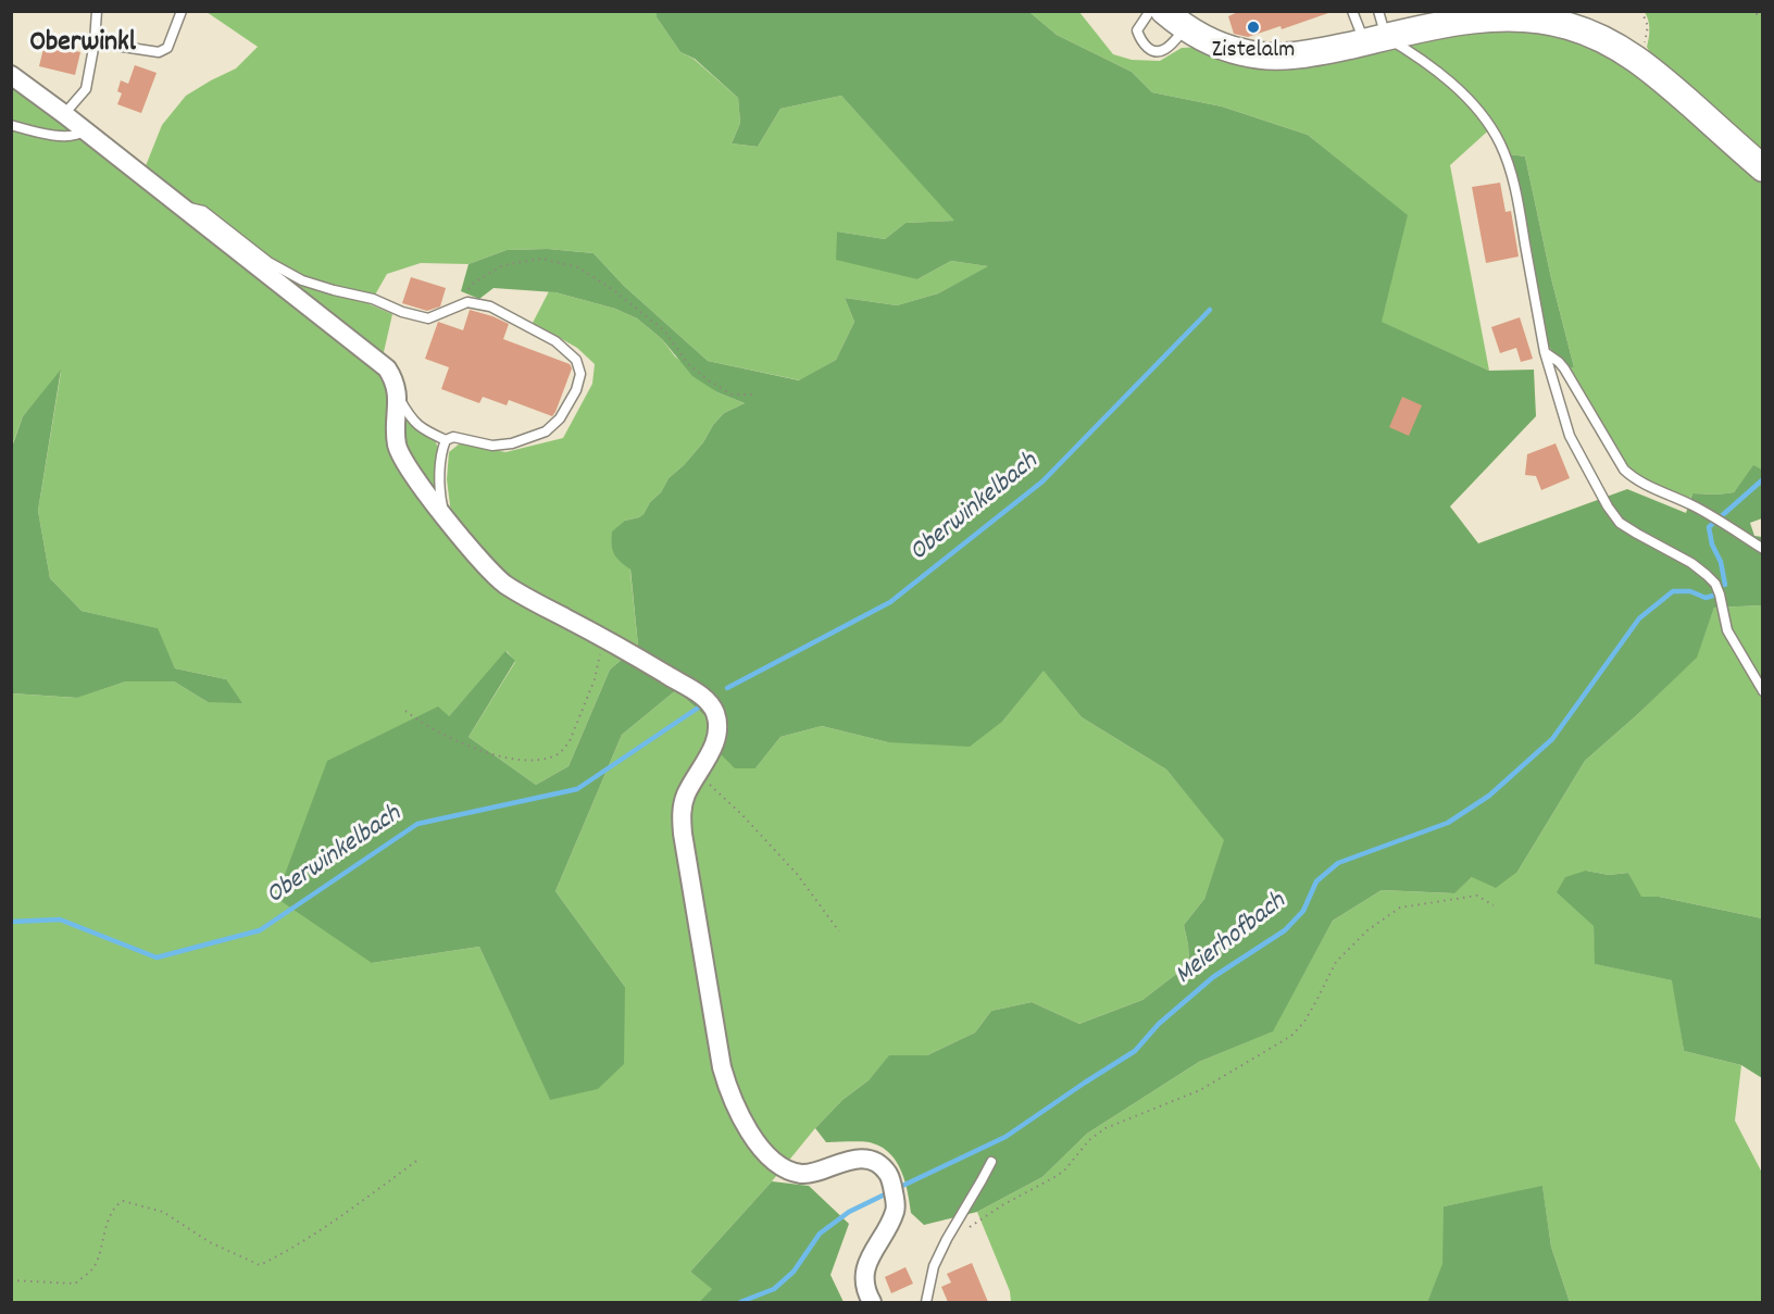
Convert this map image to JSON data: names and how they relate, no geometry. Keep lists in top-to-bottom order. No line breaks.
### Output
{"districts":["Oberwinkl"],"water":["Oberwinkelbach","Meierhofbach"],"places":["Zistelalm"]}
